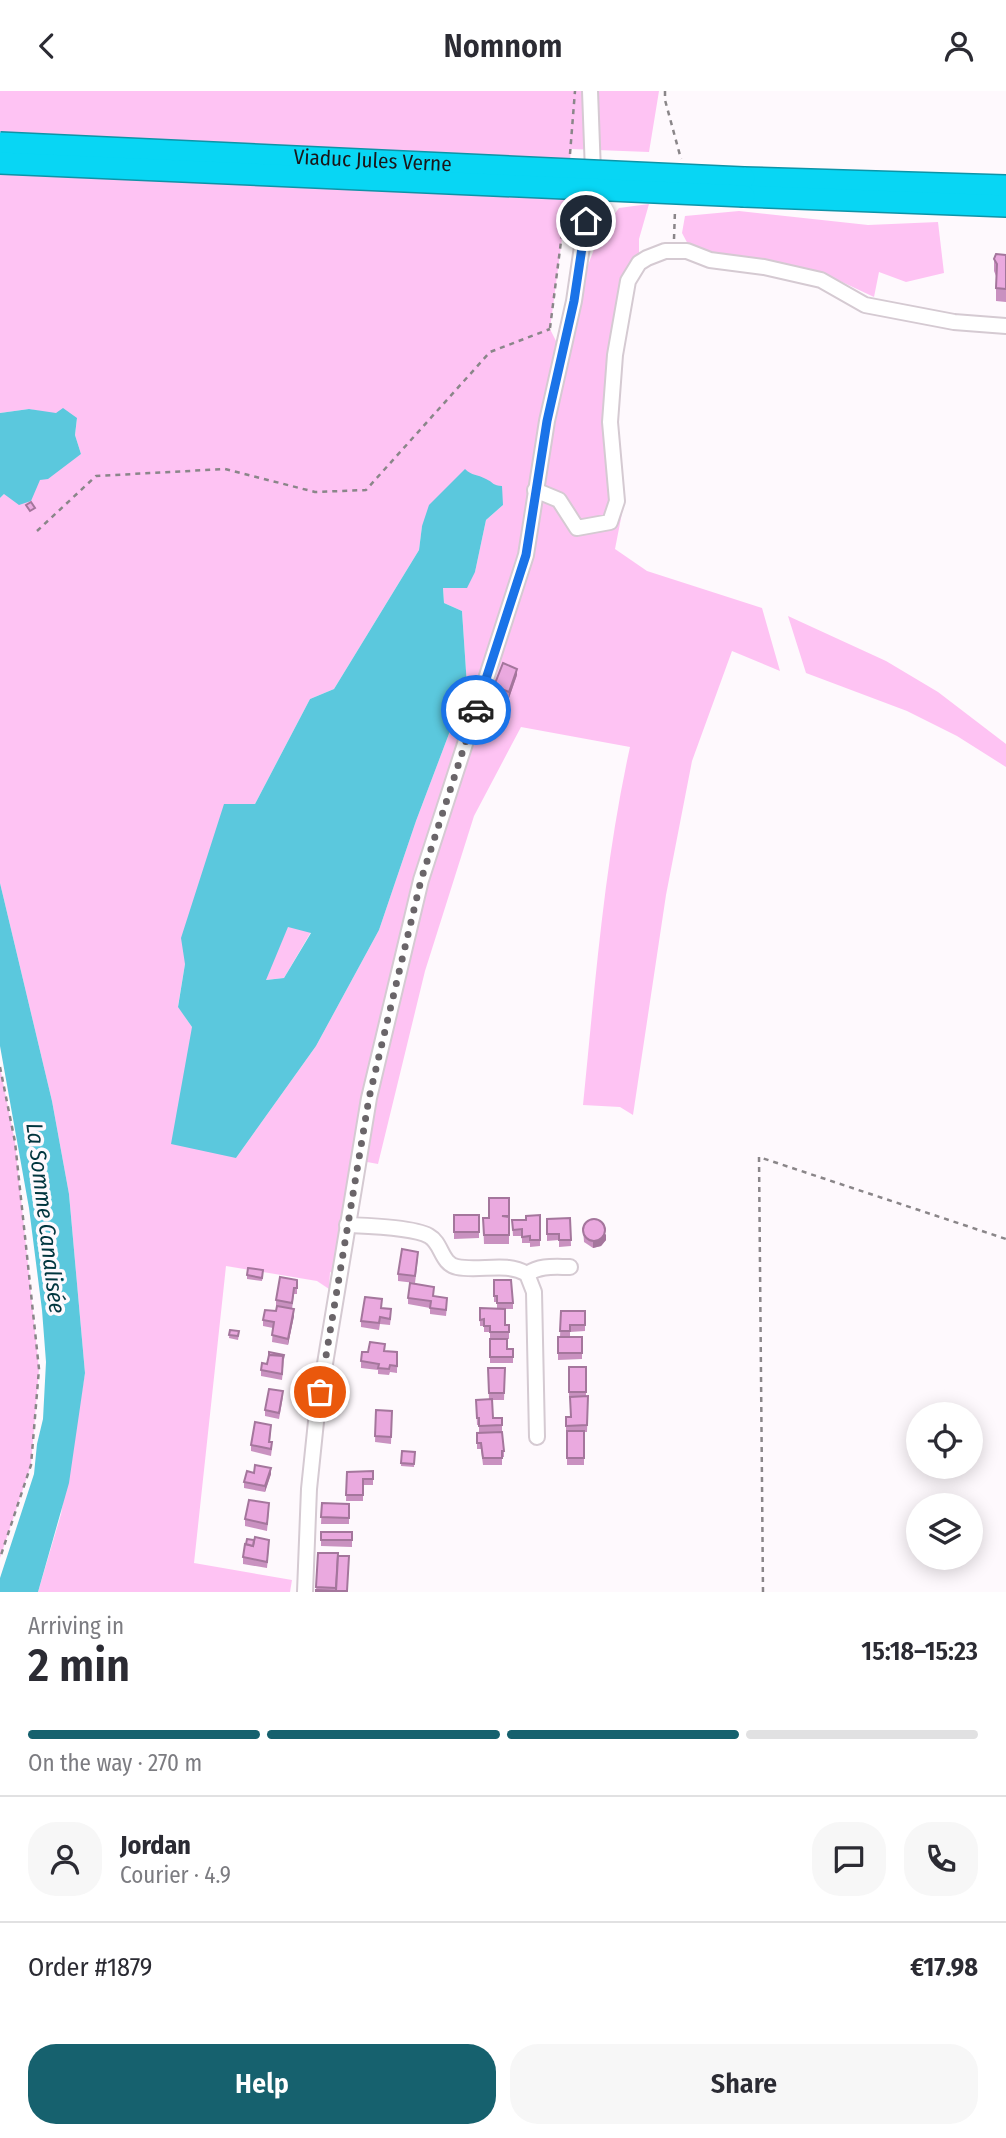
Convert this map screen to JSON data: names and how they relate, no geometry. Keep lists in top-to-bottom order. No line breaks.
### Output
{"streets":{"highway":["Viaduc Jules Verne"]},"water":["La Somme Canalisée"],"page":{"header":"Nomnom","heading":["2 min","Arriving in","15:18–15:23"],"panel":["Jordan","Courier · 4.9","Order #1879","€17.98"],"bar":"On the way · 270 m","buttons":["Help","Share"]}}
